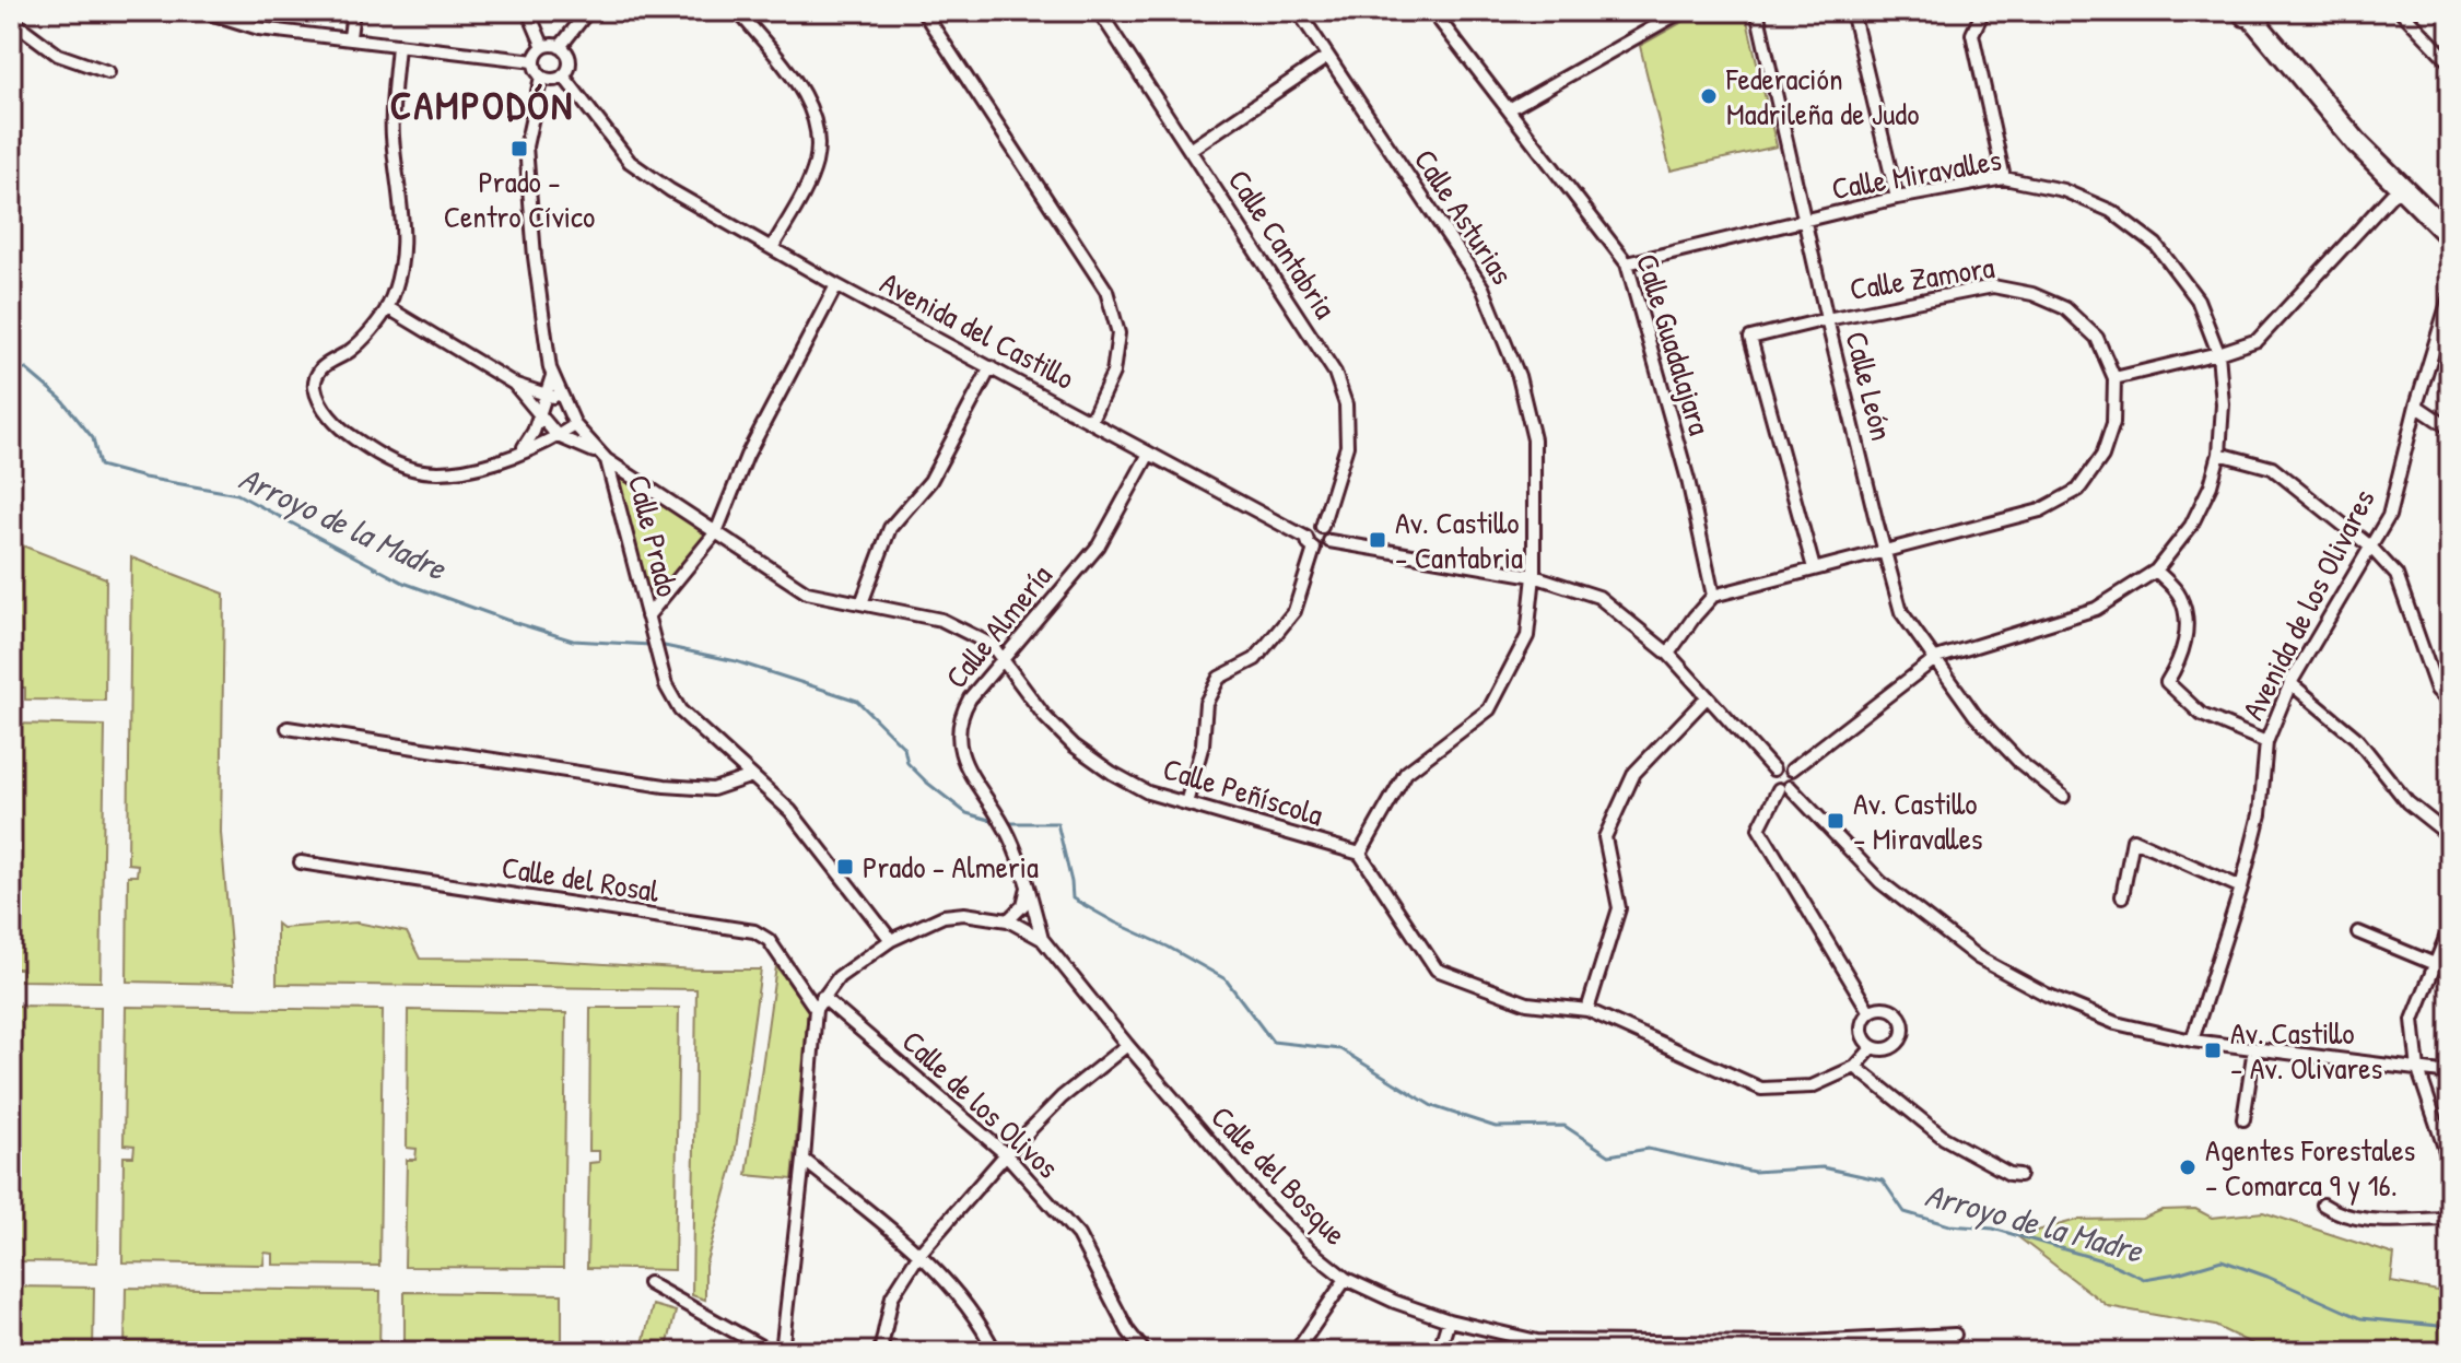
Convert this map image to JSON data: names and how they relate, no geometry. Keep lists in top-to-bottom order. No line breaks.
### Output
{"streets":{"street":["Calle Miravalles","Calle Asturias","Calle Cantabria","Calle Zamora","Avenida del Castillo","Calle Guadalajara","Calle León","Calle Prado","Avenida de los Olivares","Calle Almería","Calle Peñíscola","Calle del Rosal","Calle de los Olivos","Calle del Bosque"]},"crossings":[["Calle Miravalles","Calle Guadalajara"],["Calle Miravalles","Calle León"],["Calle Asturias","Calle Peñíscola"],["Calle Cantabria","Avenida del Castillo"],["Calle Zamora","Calle Guadalajara"],["Calle Zamora","Calle León"],["Avenida del Castillo","Calle Prado"],["Avenida del Castillo","Calle Almería"],["Calle Prado","Calle Peñíscola"],["Calle Prado","Calle del Bosque"],["Calle Almería","Calle Peñíscola"],["Calle Almería","Calle del Bosque"],["Calle del Rosal","Calle de los Olivos"],["Calle del Rosal","Calle del Bosque"],["Calle de los Olivos","Calle del Bosque"]],"districts":["CAMPODÓN"],"water":["Arroyo de la Madre"],"places":{"other":["Federación Madrileña de Judo","Agentes Forestales - Comarca 9 y 16."],"transit":["Prado - Centro Cívico","Av. Castillo - Cantabria","Av. Castillo - Miravalles","Prado - Almeria","Av. Castillo - Av. Olivares"]}}
